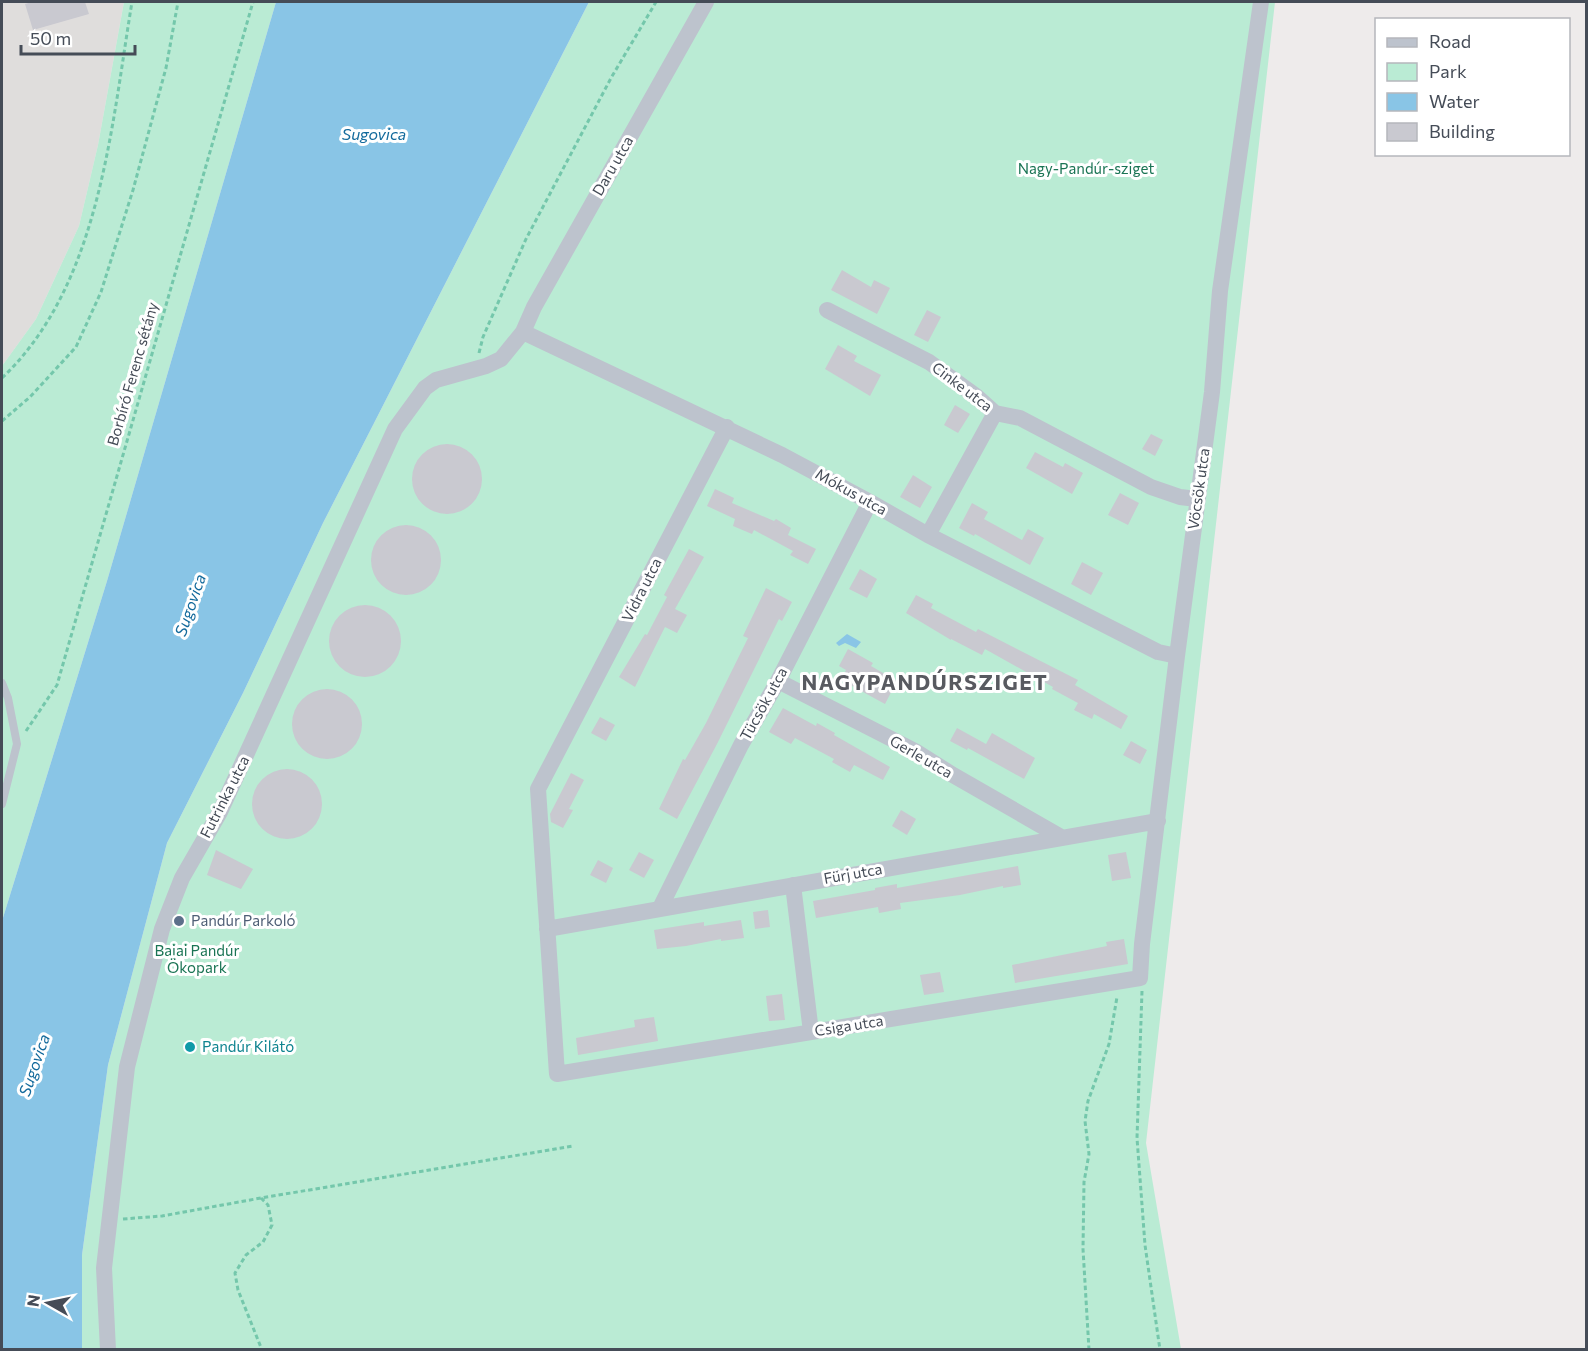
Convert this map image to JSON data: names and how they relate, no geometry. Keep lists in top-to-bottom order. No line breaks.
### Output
{"streets":{"street":["Daru utca","Cinke utca","Vöcsök utca","Mókus utca","Vidra utca","Tücsök utca","Gerle utca","Futrinka utca","Fürj utca","Csiga utca"],"path":["Borbíró Ferenc sétány"]},"crossings":[["Daru utca","Mókus utca"],["Daru utca","Futrinka utca"],["Cinke utca","Vöcsök utca"],["Vöcsök utca","Mókus utca"],["Vöcsök utca","Fürj utca"],["Vöcsök utca","Csiga utca"],["Mókus utca","Vidra utca"],["Mókus utca","Tücsök utca"],["Mókus utca","Futrinka utca"],["Vidra utca","Fürj utca"],["Vidra utca","Csiga utca"],["Tücsök utca","Gerle utca"],["Tücsök utca","Fürj utca"],["Gerle utca","Fürj utca"]],"districts":["NAGYPANDÚRSZIGET"],"water":["Sugovica"],"parks":["Nagy-Pandúr-sziget","Bajai Pandúr Ökopark"],"places":["Pandúr Parkoló","Pandúr Kilátó"],"legend":["Road","Park","Water","Building"],"scale_bar":"50 m","north":"left"}
